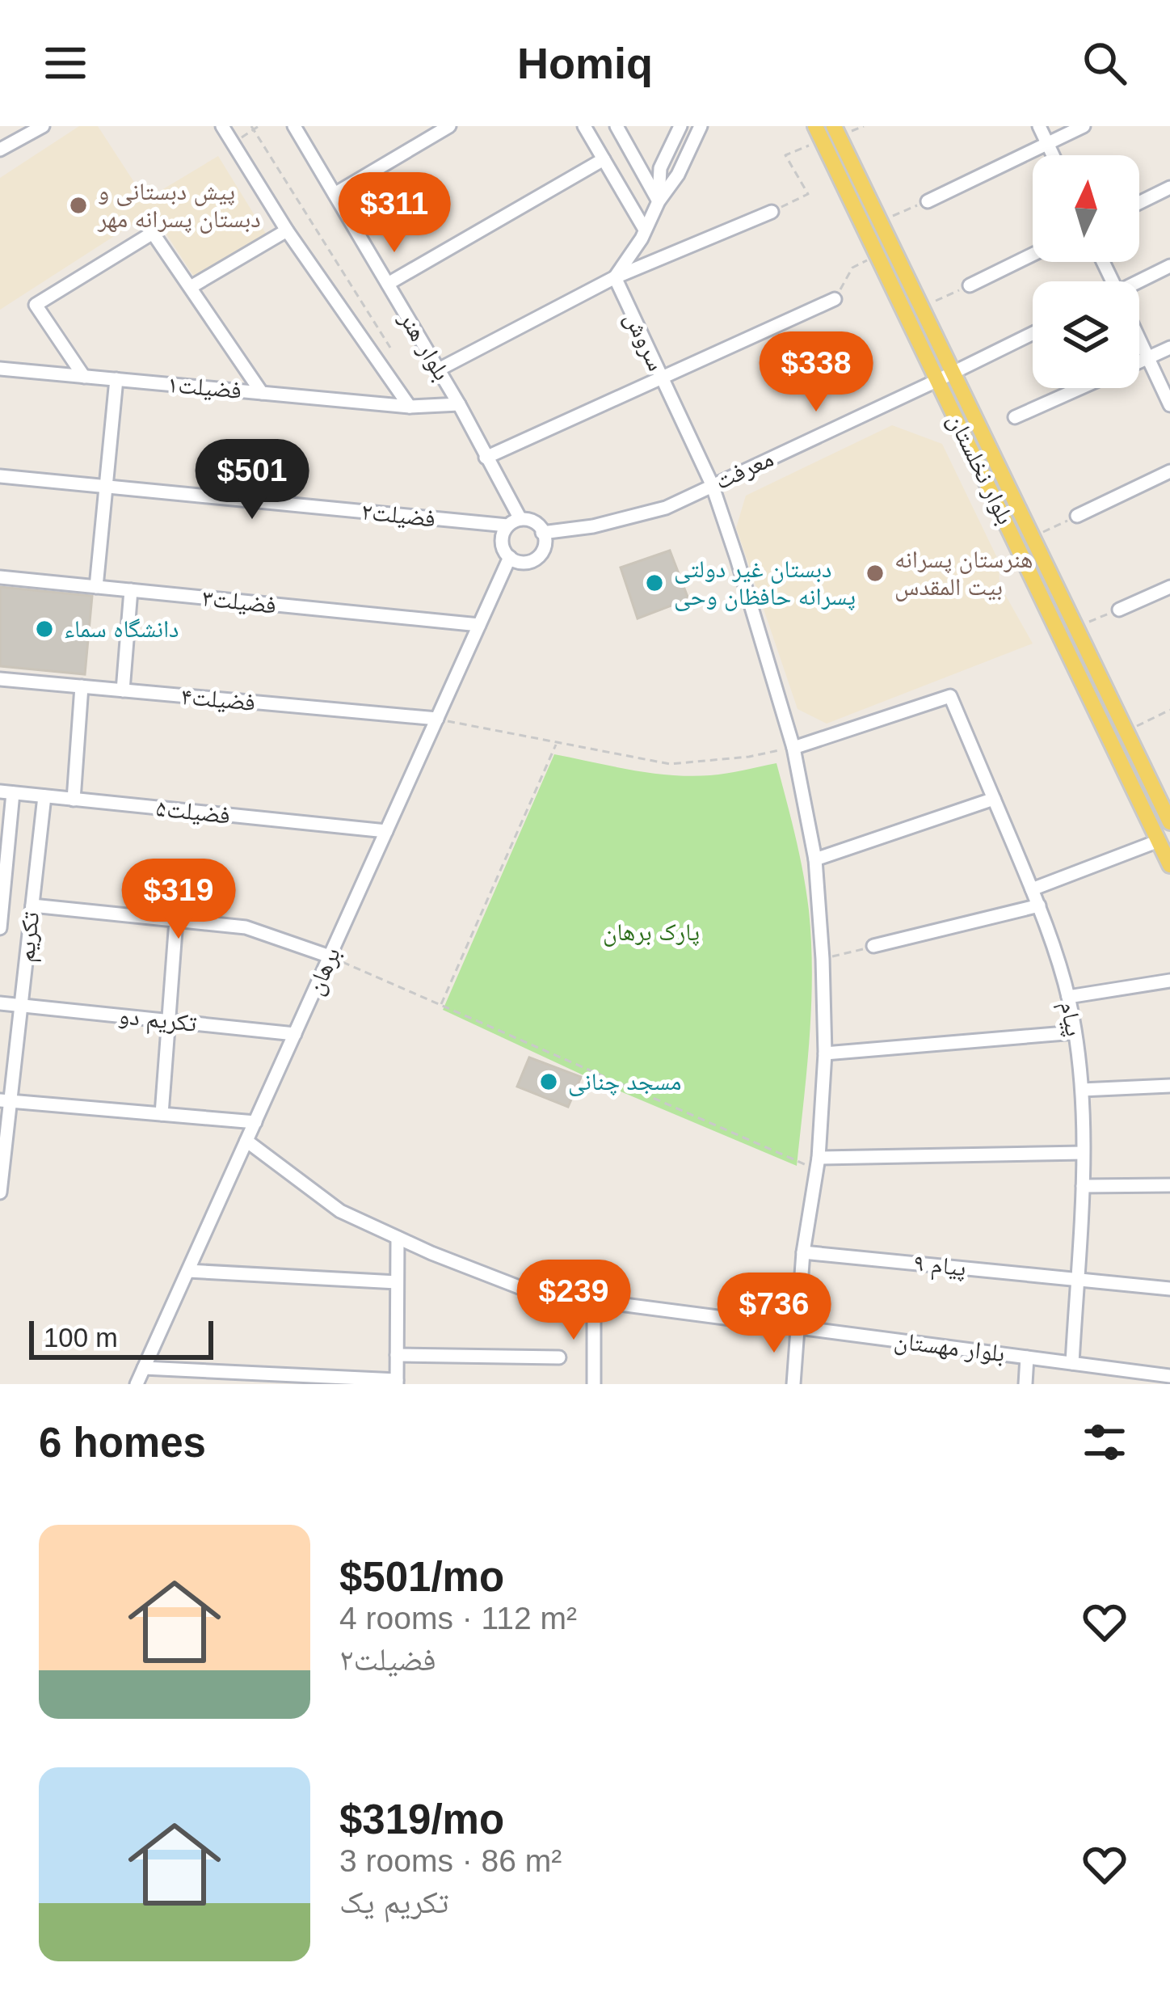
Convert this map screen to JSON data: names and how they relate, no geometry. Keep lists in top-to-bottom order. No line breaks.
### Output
{"streets":{"main road":["بلوار نخلستان"],"street":["سروش","بلوار هنر","فضیلت۱","معرفت","فضیلت۲","فضیلت۳","فضیلت۴","فضیلت۵","تکریم","برهان","پیام","تکریم دو","پیام ۹","بلوار مهستان"]},"crossings":[["سروش","معرفت"],["سروش","پیام"],["سروش","پیام ۹"],["سروش","بلوار مهستان"],["بلوار هنر","فضیلت۱"],["بلوار هنر","معرفت"],["بلوار هنر","فضیلت۲"],["بلوار هنر","برهان"],["بلوار نخلستان","معرفت"],["معرفت","فضیلت۲"],["معرفت","برهان"],["فضیلت۲","برهان"],["فضیلت۳","برهان"],["فضیلت۴","برهان"],["فضیلت۵","تکریم"],["فضیلت۵","برهان"],["تکریم","تکریم دو"],["برهان","تکریم دو"],["برهان","بلوار مهستان"],["پیام","پیام ۹"],["پیام","بلوار مهستان"]],"parks":["پارک برهان"],"places":["پیش دبستانی و دبستان پسرانه مهر","هنرستان پسرانه بیت المقدس","دبستان غیر دولتی پسرانه حافظان وحی","دانشگاه سماء","مسجد چنانی"],"scale_bar":"100 m","north":"top","page":{"header":"Homiq","price":["$311","$338","$501","$319","$239","$736"],"scale":"100 m","heading":"6 homes","list":[{"name":"$501/mo","note":"4 rooms · 112 m² · فضیلت۲"},{"name":"$319/mo","note":"3 rooms · 86 m² · تکریم یک"}]}}
